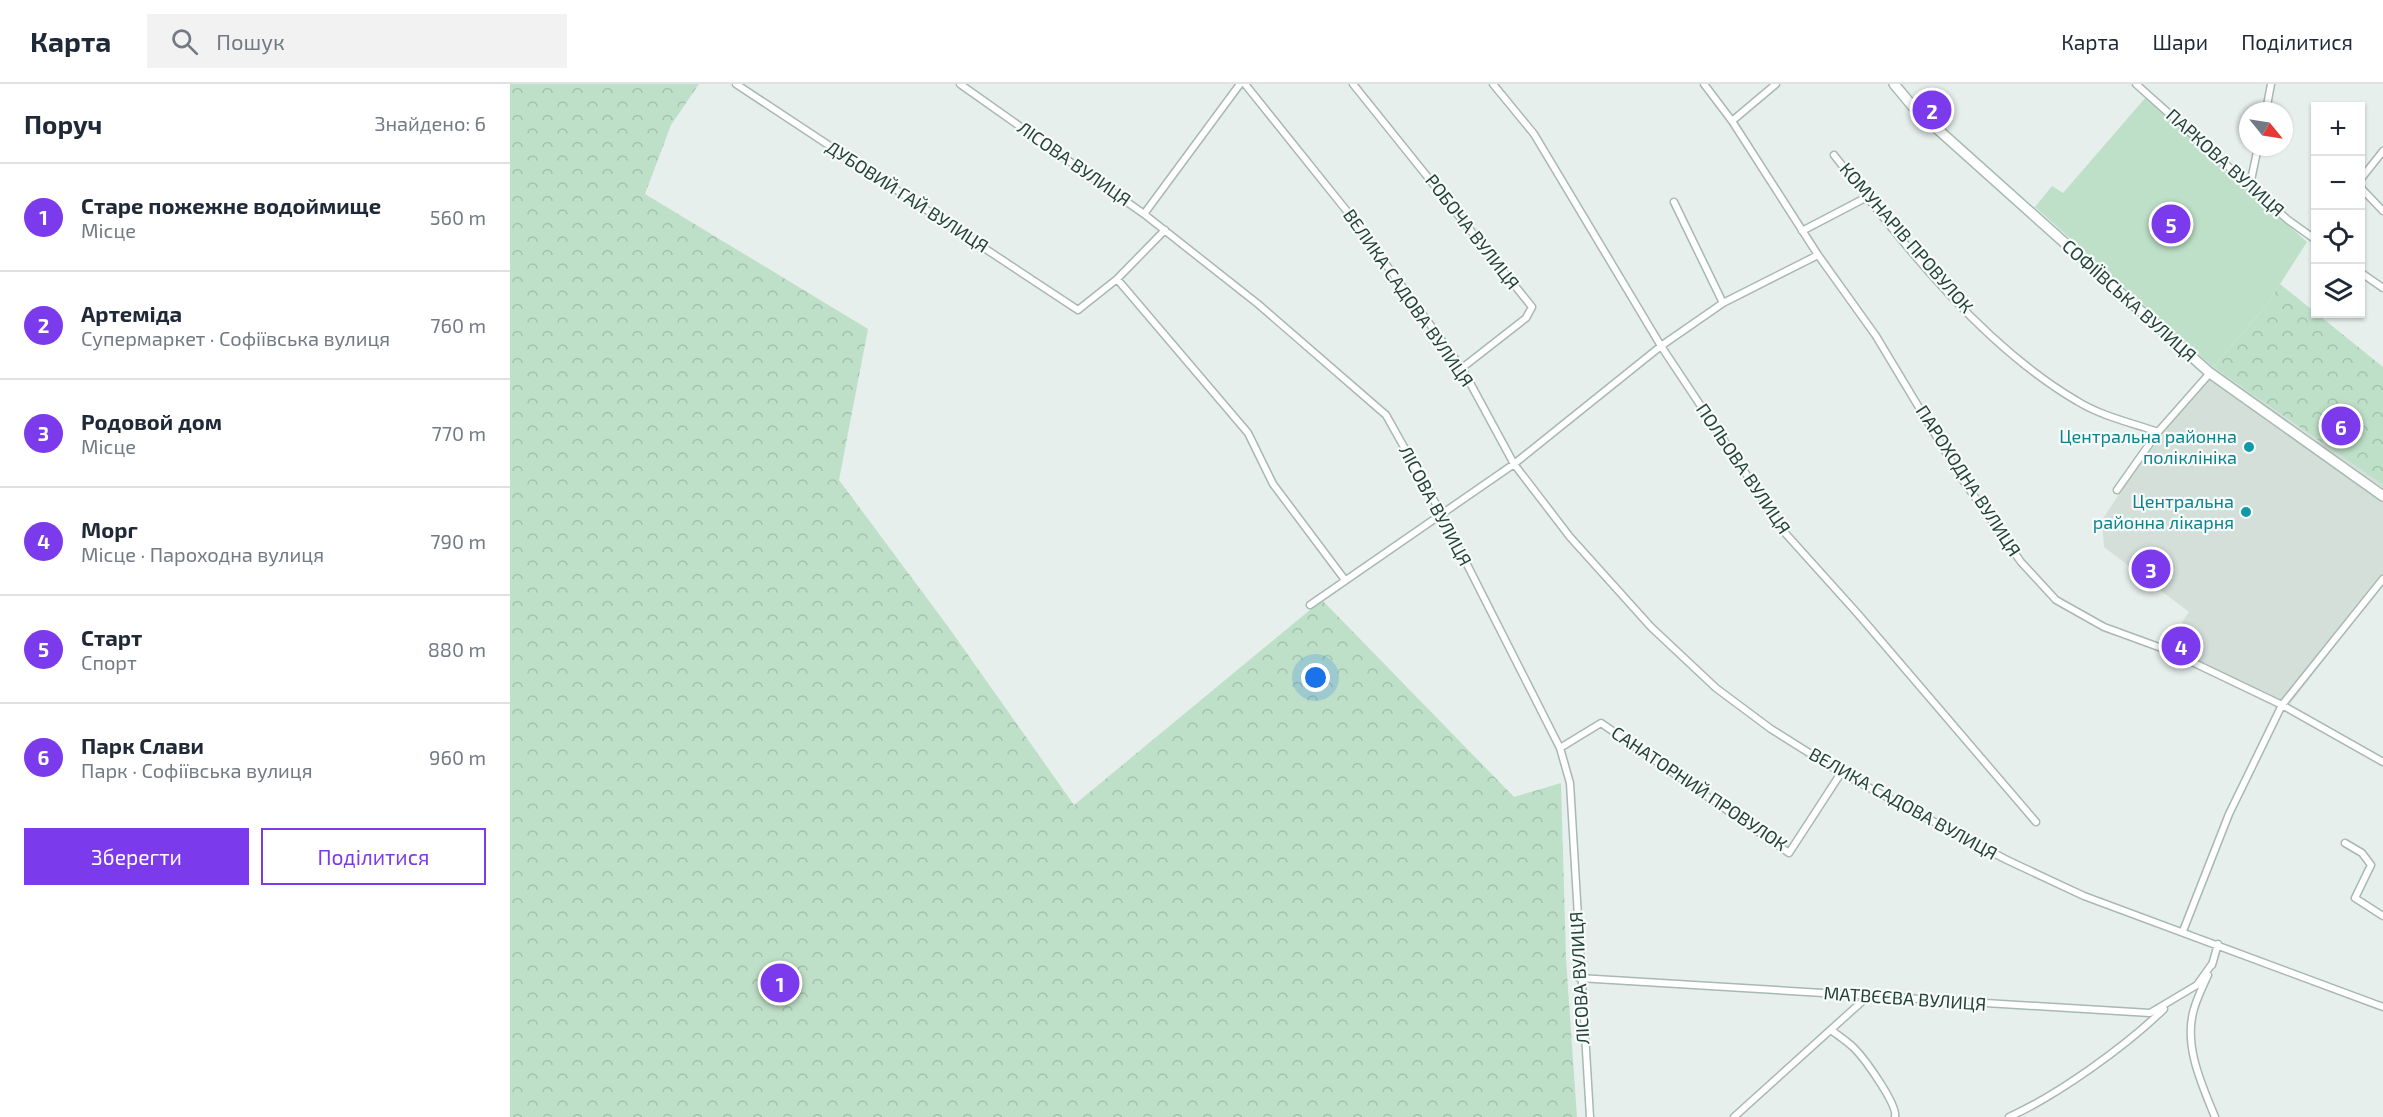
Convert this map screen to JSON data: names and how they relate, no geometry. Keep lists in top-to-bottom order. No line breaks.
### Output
{"streets":{"street":["ПАРКОВА ВУЛИЦЯ","ЛІСОВА ВУЛИЦЯ","ДУБОВИЙ ГАЙ ВУЛИЦЯ","РОБОЧА ВУЛИЦЯ","КОМУНАРІВ ПРОВУЛОК","ВЕЛИКА САДОВА ВУЛИЦЯ","СОФІЇВСЬКА ВУЛИЦЯ","ПОЛЬОВА ВУЛИЦЯ","ПАРОХОДНА ВУЛИЦЯ","САНАТОРНИЙ ПРОВУЛОК","МАТВЄЄВА ВУЛИЦЯ"]},"crossings":[["ЛІСОВА ВУЛИЦЯ","САНАТОРНИЙ ПРОВУЛОК"],["ЛІСОВА ВУЛИЦЯ","МАТВЄЄВА ВУЛИЦЯ"],["РОБОЧА ВУЛИЦЯ","ВЕЛИКА САДОВА ВУЛИЦЯ"],["ВЕЛИКА САДОВА ВУЛИЦЯ","САНАТОРНИЙ ПРОВУЛОК"]],"places":["Центральна районна поліклініка","Центральна районна лікарня"],"north":"bottom right","page":{"header":"Карта","search":"Пошук","nav":["Карта","Шари","Поділитися"],"heading":["Поруч","Знайдено: 6"],"pins":["2","5","6","3","4","1"],"map_buttons":["+","−"],"list":[{"mark":"1","name":"Старе пожежне водоймище","note":"Місце","value":"560 m"},{"mark":"2","name":"Артеміда","note":"Супермаркет · Софіївська вулиця","value":"760 m"},{"mark":"3","name":"Родовой дом","note":"Місце","value":"770 m"},{"mark":"4","name":"Морг","note":"Місце · Пароходна вулиця","value":"790 m"},{"mark":"5","name":"Старт","note":"Спорт","value":"880 m"},{"mark":"6","name":"Парк Слави","note":"Парк · Софіївська вулиця","value":"960 m"}],"buttons":["Зберегти","Поділитися"]}}
